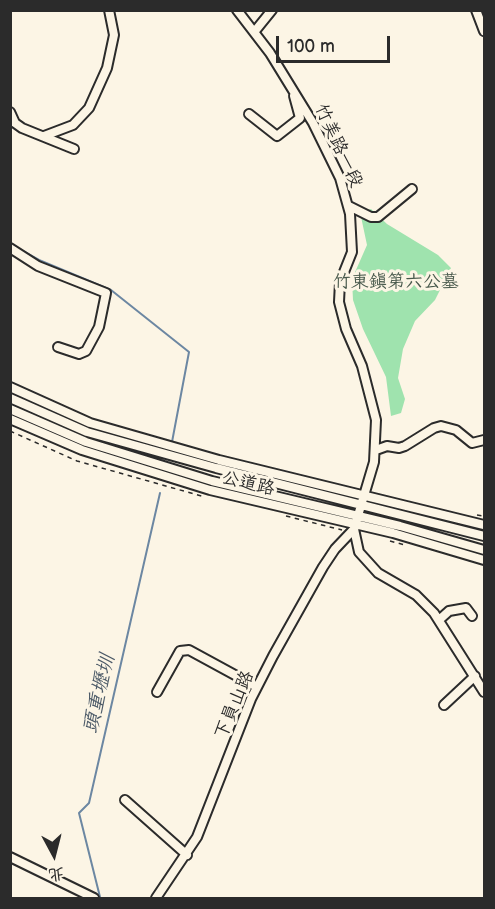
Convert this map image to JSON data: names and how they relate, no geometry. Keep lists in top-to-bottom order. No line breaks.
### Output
{"streets":{"street":["竹美路一段","公道路","下員山路"]},"crossings":[["竹美路一段","公道路"],["竹美路一段","下員山路"],["公道路","下員山路"]],"water":["頭重壢圳"],"parks":["竹東鎮第六公墓"],"scale_bar":"100 m","north":"bottom"}
